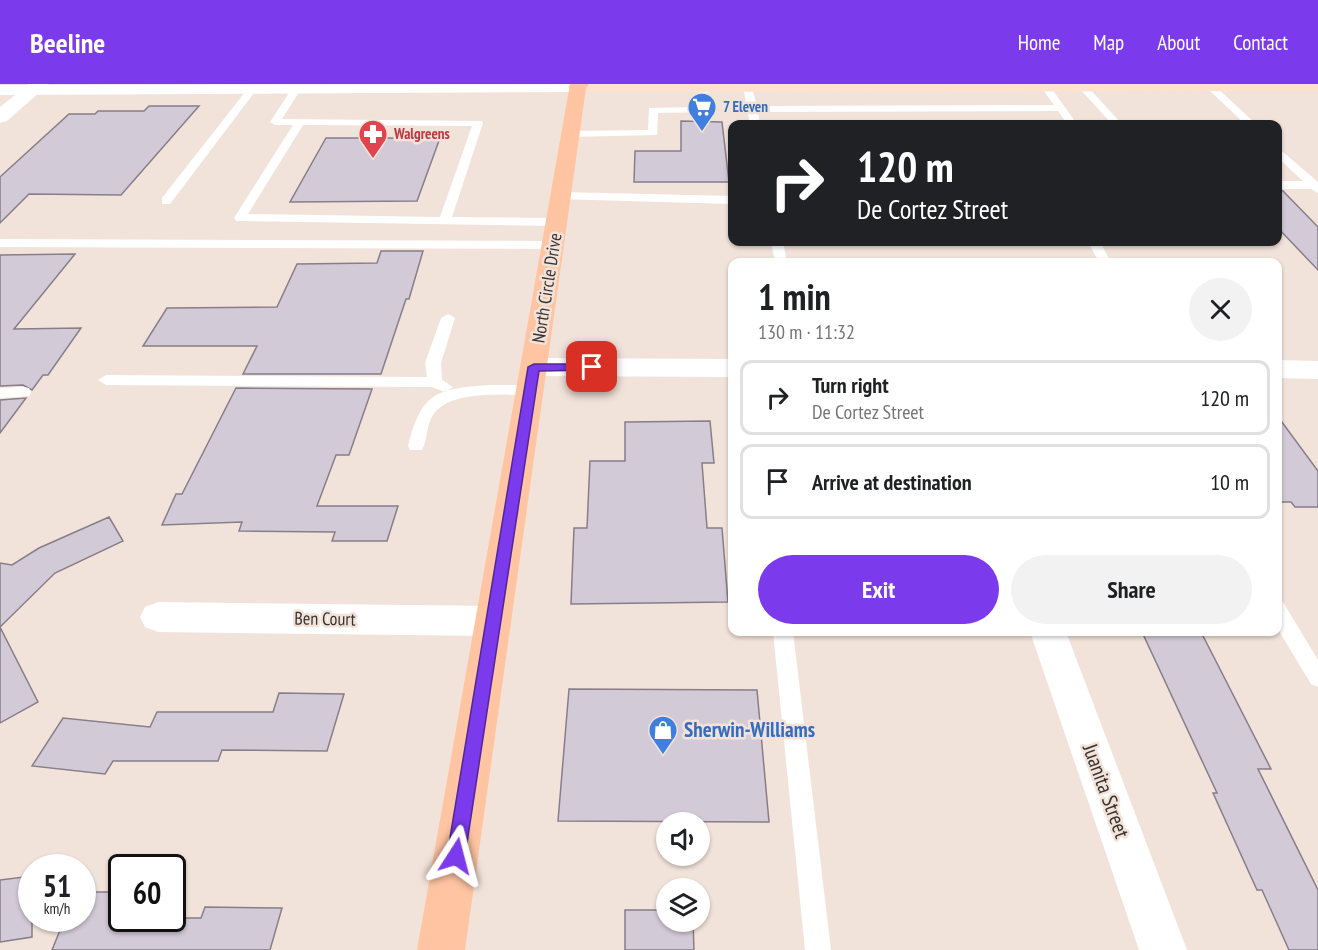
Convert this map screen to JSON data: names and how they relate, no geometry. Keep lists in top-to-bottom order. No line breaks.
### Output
{"streets":{"main road":["North Circle Drive"],"street":["Ben Court","Juanita Street"]},"crossings":[["North Circle Drive","Ben Court"]],"places":{"supermarket":["7 Eleven"],"pharmacy":["Walgreens"],"shop":["Sherwin-Williams"]},"page":{"header":"Beeline","nav":["Home","Map","About","Contact"],"turn":["120 m","De Cortez Street"],"heading":["1 min","130 m · 11:32"],"list":[{"name":"Turn right","note":"De Cortez Street","value":"120 m"},{"name":"Arrive at destination","value":"10 m"}],"buttons":["Exit","Share"],"speed":"51 km/h","limit":"60"}}
